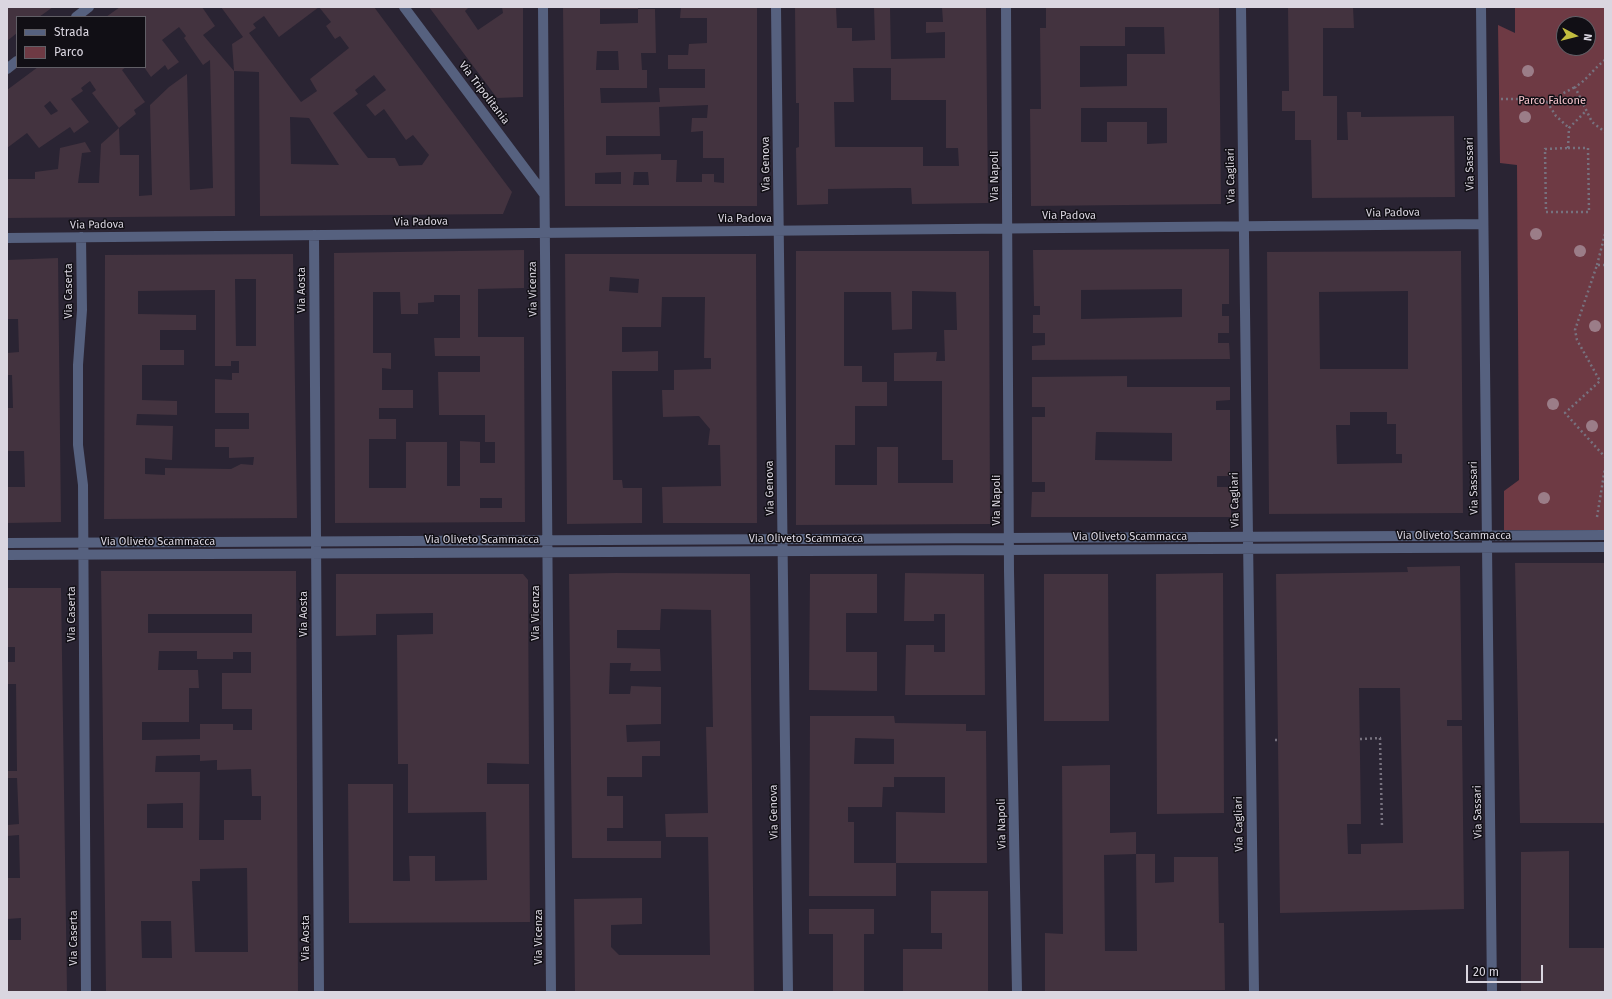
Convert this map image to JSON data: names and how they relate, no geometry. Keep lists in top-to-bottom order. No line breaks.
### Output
{"streets":{"street":["Via Tripolitania","Via Genova","Via Sassari","Via Napoli","Via Cagliari","Via Padova","Via Vicenza","Via Aosta","Via Caserta","Via Oliveto Scammacca"]},"crossings":[["Via Tripolitania","Via Vicenza"],["Via Genova","Via Padova"],["Via Genova","Via Oliveto Scammacca"],["Via Sassari","Via Padova"],["Via Sassari","Via Oliveto Scammacca"],["Via Napoli","Via Padova"],["Via Napoli","Via Oliveto Scammacca"],["Via Cagliari","Via Padova"],["Via Cagliari","Via Oliveto Scammacca"],["Via Padova","Via Vicenza"],["Via Padova","Via Aosta"],["Via Padova","Via Caserta"],["Via Vicenza","Via Oliveto Scammacca"],["Via Aosta","Via Oliveto Scammacca"],["Via Caserta","Via Oliveto Scammacca"]],"parks":["Parco Falcone"],"legend":["Strada","Parco"],"scale_bar":"20 m","north":"right"}
